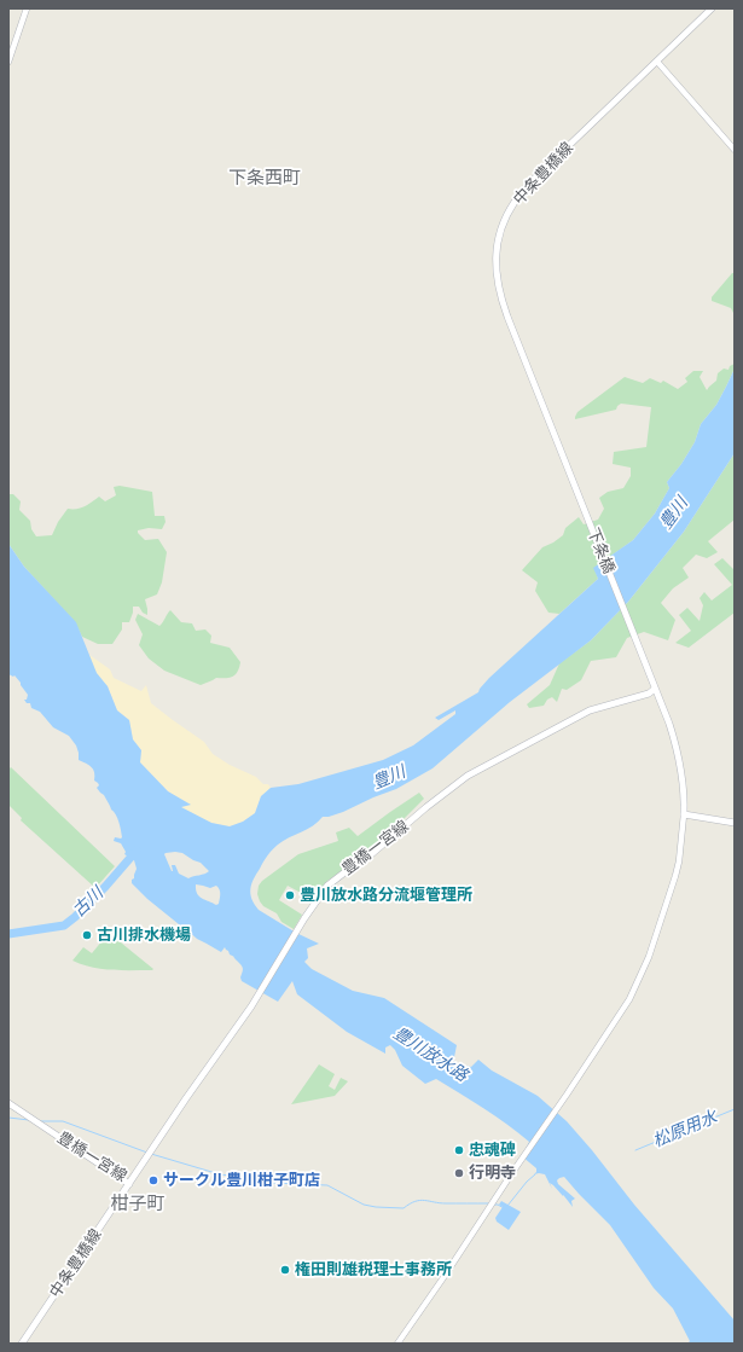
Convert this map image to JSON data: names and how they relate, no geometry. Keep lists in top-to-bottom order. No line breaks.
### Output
{"streets":{"main road":["中条豊橋線","下条橋","豊橋一宮線"]},"crossings":[["中条豊橋線","下条橋"],["中条豊橋線","豊橋一宮線"],["下条橋","豊橋一宮線"]],"districts":["下条西町","柑子町"],"water":["豊川","古川","豊川放水路","松原用水"],"places":["豊川放水路分流堰管理所","古川排水機場","忠魂碑","行明寺","サークル豊川柑子町店","権田則雄税理士事務所"]}
